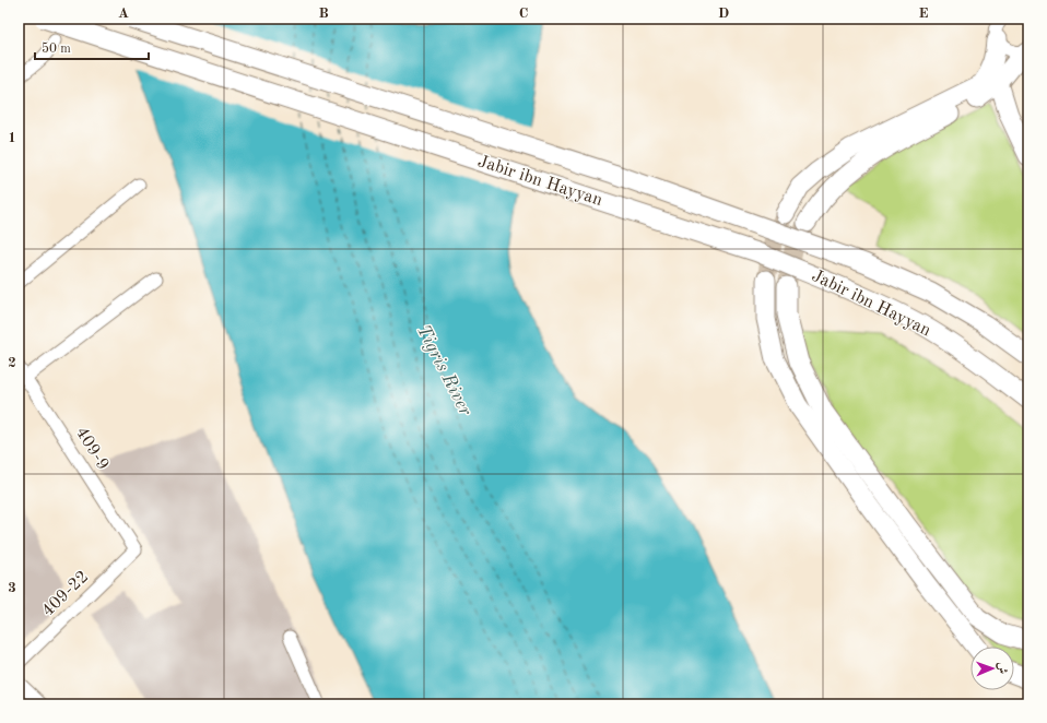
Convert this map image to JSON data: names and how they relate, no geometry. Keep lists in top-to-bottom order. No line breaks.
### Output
{"streets":{"main road":["Jabir ibn Hayyan"],"street":["409-9","409-22"]},"crossings":[["409-9","409-22"]],"water":["Tigris River"],"scale_bar":"50 m","north":"right","grid":{"columns":["A","B","C","D","E"],"rows":["1","2","3"]}}
